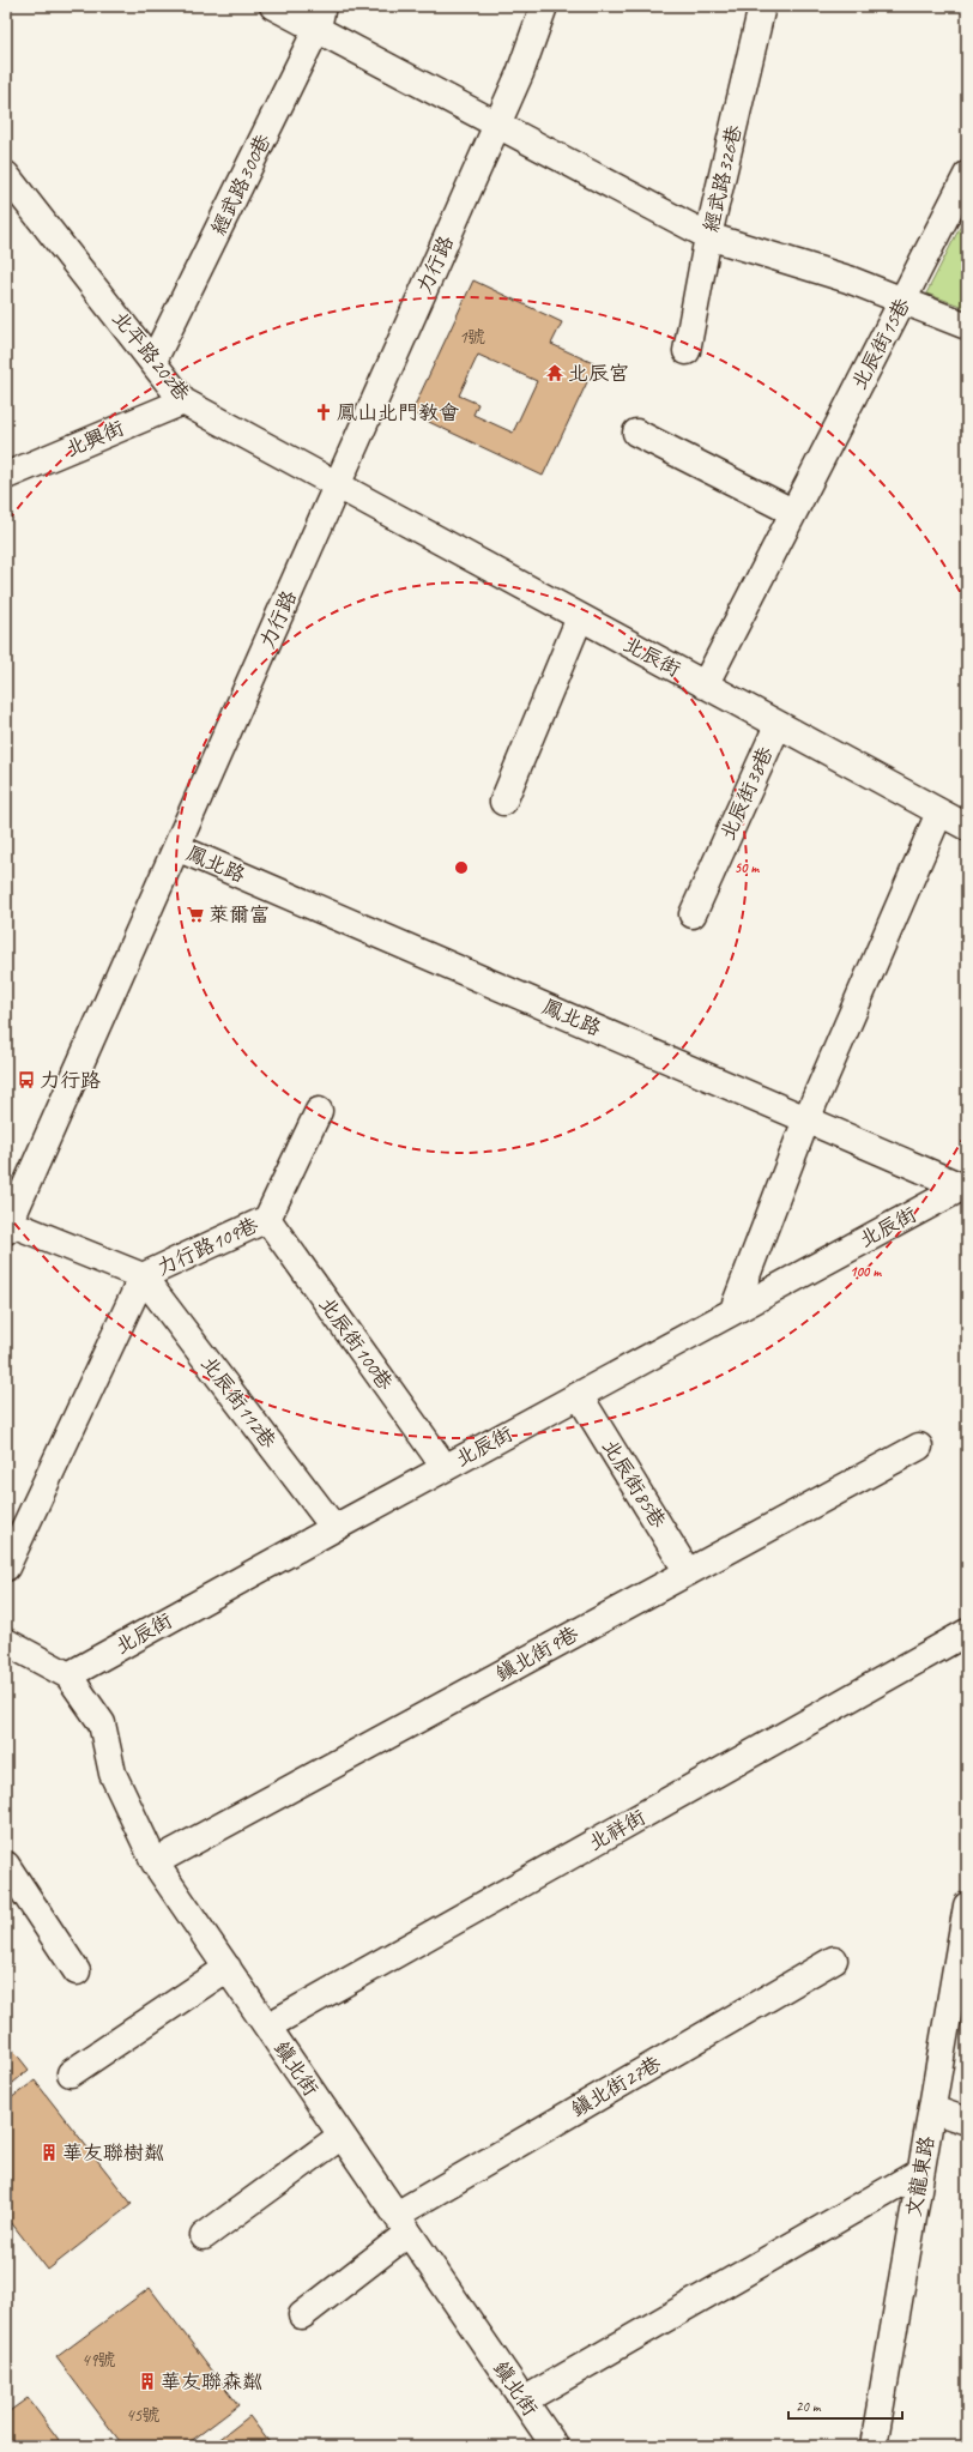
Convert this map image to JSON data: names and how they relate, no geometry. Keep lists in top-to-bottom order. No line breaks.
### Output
{"streets":{"street":["經武路326巷","經武路300巷","力行路","北辰街15巷","北平路202巷","北興街","北辰街","北辰街38巷","鳳北路","力行路109巷","北辰街100巷","北辰街112巷","北辰街85巷","鎮北街9巷","北祥街","鎮北街","鎮北街27巷","文龍東路"]},"crossings":[["經武路300巷","北平路202巷"],["力行路","北平路202巷"],["力行路","北辰街"],["力行路","鳳北路"],["力行路","力行路109巷"],["北辰街15巷","北辰街"],["北平路202巷","北興街"],["北平路202巷","北辰街"],["北辰街","北辰街38巷"],["北辰街","鳳北路"],["北辰街","北辰街100巷"],["北辰街","北辰街112巷"],["北辰街","北辰街85巷"],["北辰街","鎮北街"],["力行路109巷","北辰街100巷"],["力行路109巷","北辰街112巷"],["北辰街85巷","鎮北街9巷"],["鎮北街9巷","鎮北街"],["北祥街","鎮北街"],["鎮北街","鎮北街27巷"]],"places":{"temple":["北辰宮"],"church":["鳳山北門教會"],"supermarket":["萊爾富"],"bus stop":["力行路"],"building":["華友聯樹粼","華友聯森粼"]},"house_numbers":["1號","49號","45號"],"scale_bar":"20 m","rings":["50 m","100 m"]}
